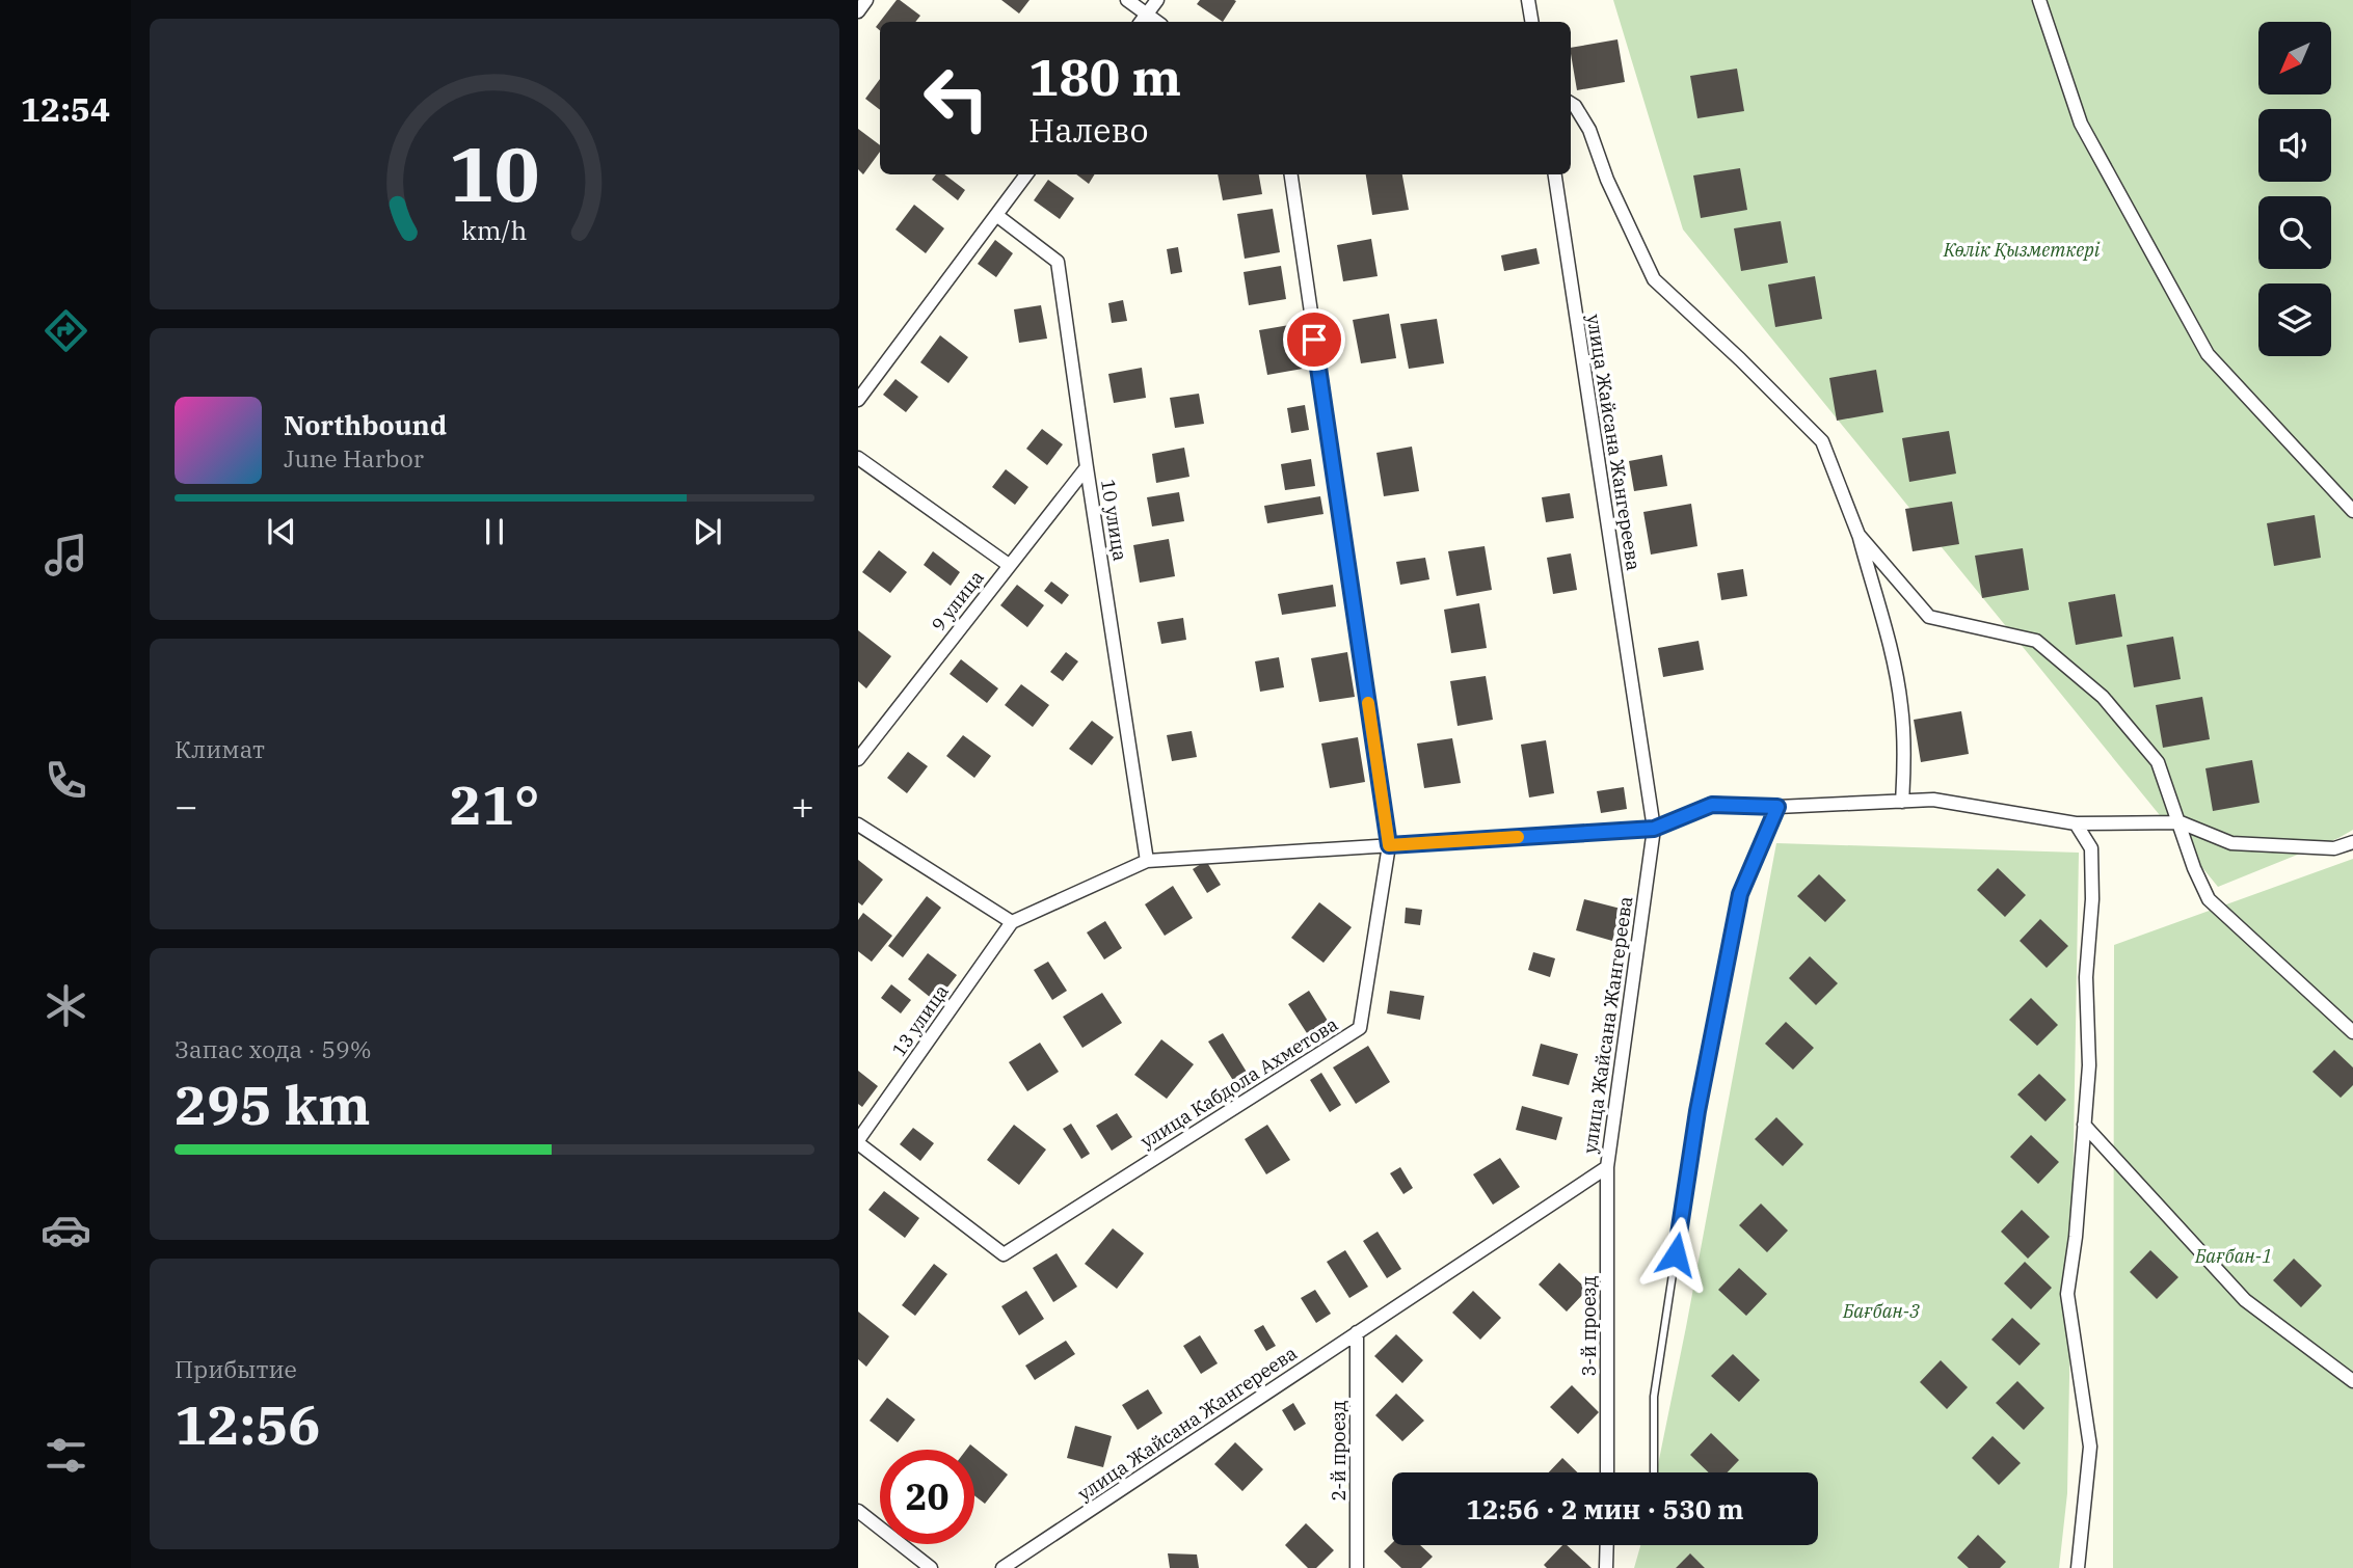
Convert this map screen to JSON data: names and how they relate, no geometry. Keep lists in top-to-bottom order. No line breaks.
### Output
{"streets":{"street":["улица Жайсана Жангереева","10 улица","9 улица","13 улица","улица Кабдола Ахметова","3-й проезд","2-й проезд"]},"crossings":[["улица Жайсана Жангереева","3-й проезд"],["улица Жайсана Жангереева","2-й проезд"],["10 улица","9 улица"],["13 улица","улица Кабдола Ахметова"]],"parks":["Көлік Қызметкері","Бағбан-1","Бағбан-3"],"north":"bottom left","page":{"tabs":"12:54","turn":["180 m","Налево"],"song":["Northbound","June Harbor"],"tile":["Климат",["Запас хода · 59%","295 km"],["Прибытие","12:56"]],"heat":["−","21°","+"],"limit":"20","trip":"12:56 · 2 мин · 530 m","gauge":["10","km/h"]}}
